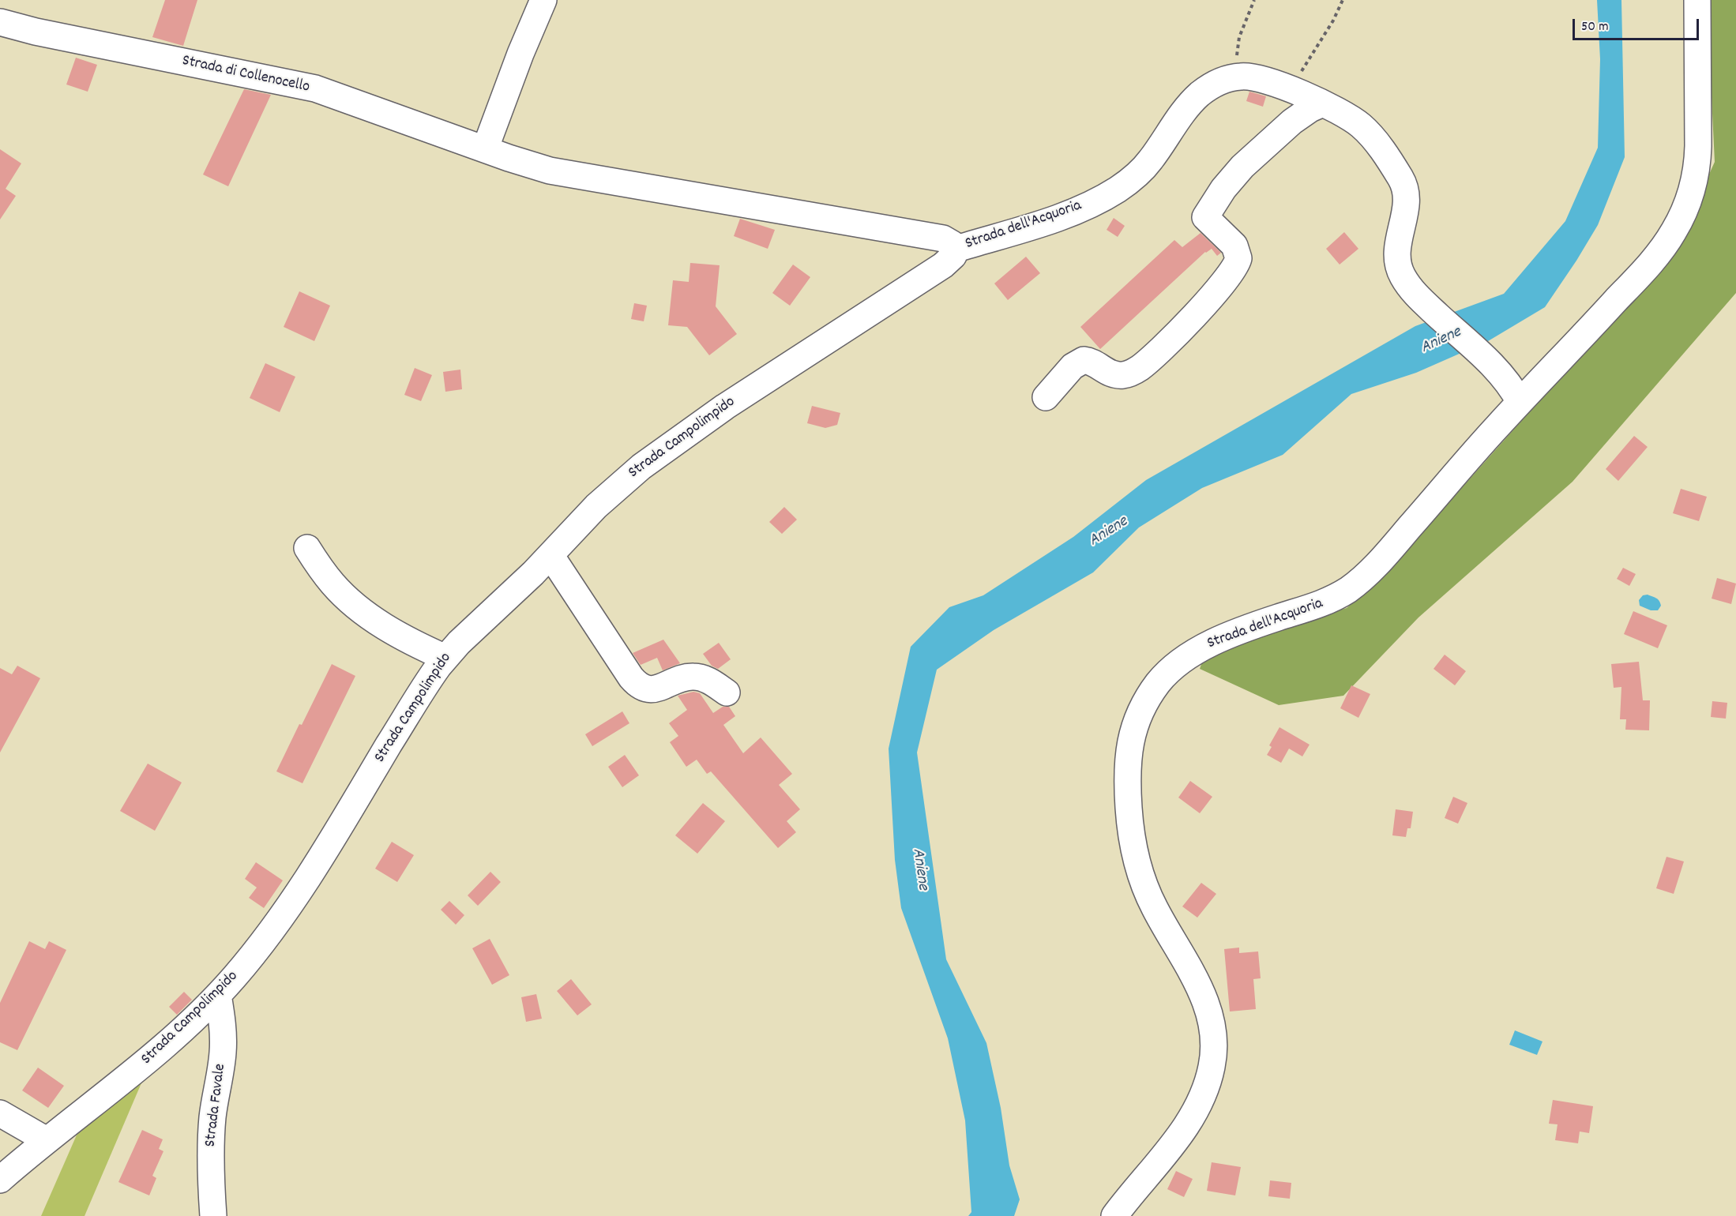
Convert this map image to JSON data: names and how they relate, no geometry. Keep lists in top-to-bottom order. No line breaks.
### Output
{"streets":{"street":["Strada di Collenocello","Strada dell'Acquoria","Strada Campolimpido","Strada Favale"]},"crossings":[["Strada di Collenocello","Strada dell'Acquoria"],["Strada di Collenocello","Strada Campolimpido"],["Strada dell'Acquoria","Strada Campolimpido"],["Strada Campolimpido","Strada Favale"]],"water":["Aniene"],"scale_bar":"50 m"}
